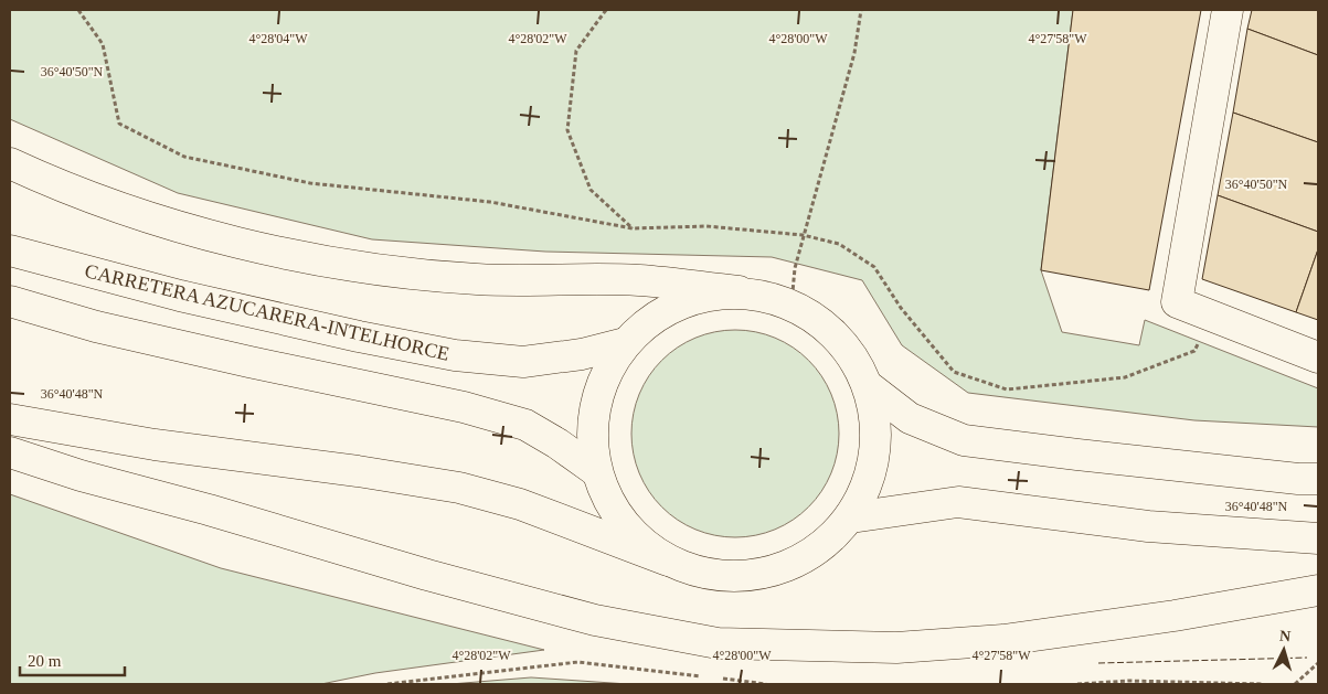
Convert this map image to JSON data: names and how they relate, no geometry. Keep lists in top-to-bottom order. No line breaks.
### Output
{"streets":{"main road":["CARRETERA AZUCARERA-INTELHORCE"]},"scale_bar":"20 m","north":"top","coordinates":["4°28'04\"W","4°28'02\"W","4°28'00\"W","4°27'58\"W","36°40'50\"N","36°40'48\"N"]}
